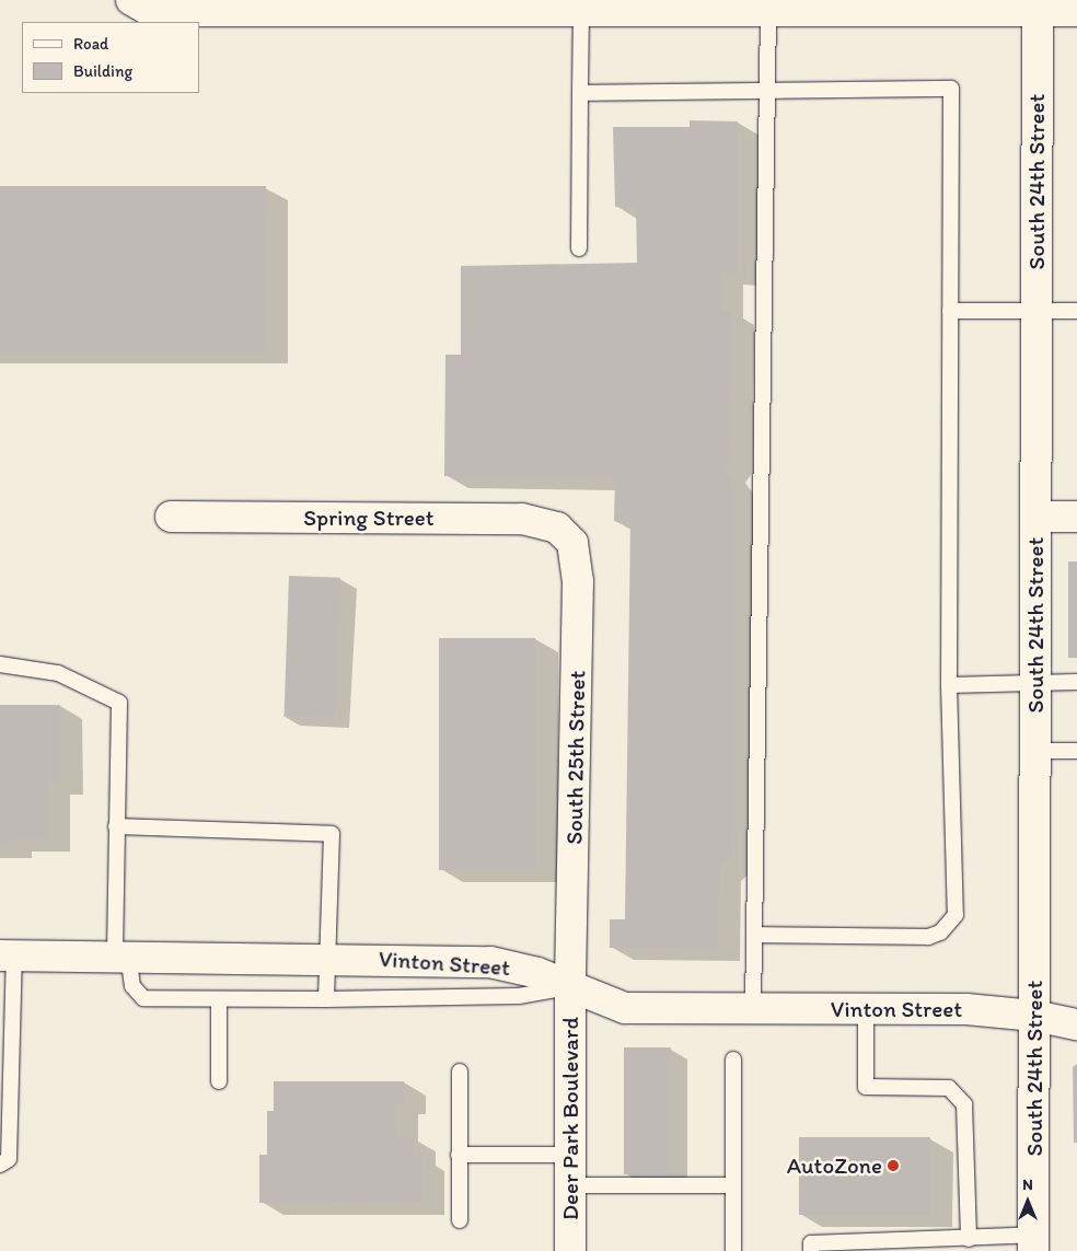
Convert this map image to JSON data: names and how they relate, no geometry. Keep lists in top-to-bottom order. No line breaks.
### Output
{"streets":{"street":["South 24th Street","Spring Street","South 25th Street","Vinton Street","Deer Park Boulevard"]},"crossings":[["South 24th Street","Vinton Street"],["Spring Street","South 25th Street"],["South 25th Street","Vinton Street"],["South 25th Street","Deer Park Boulevard"],["Vinton Street","Deer Park Boulevard"]],"places":["AutoZone"],"legend":["Road","Building"],"north":"top"}
